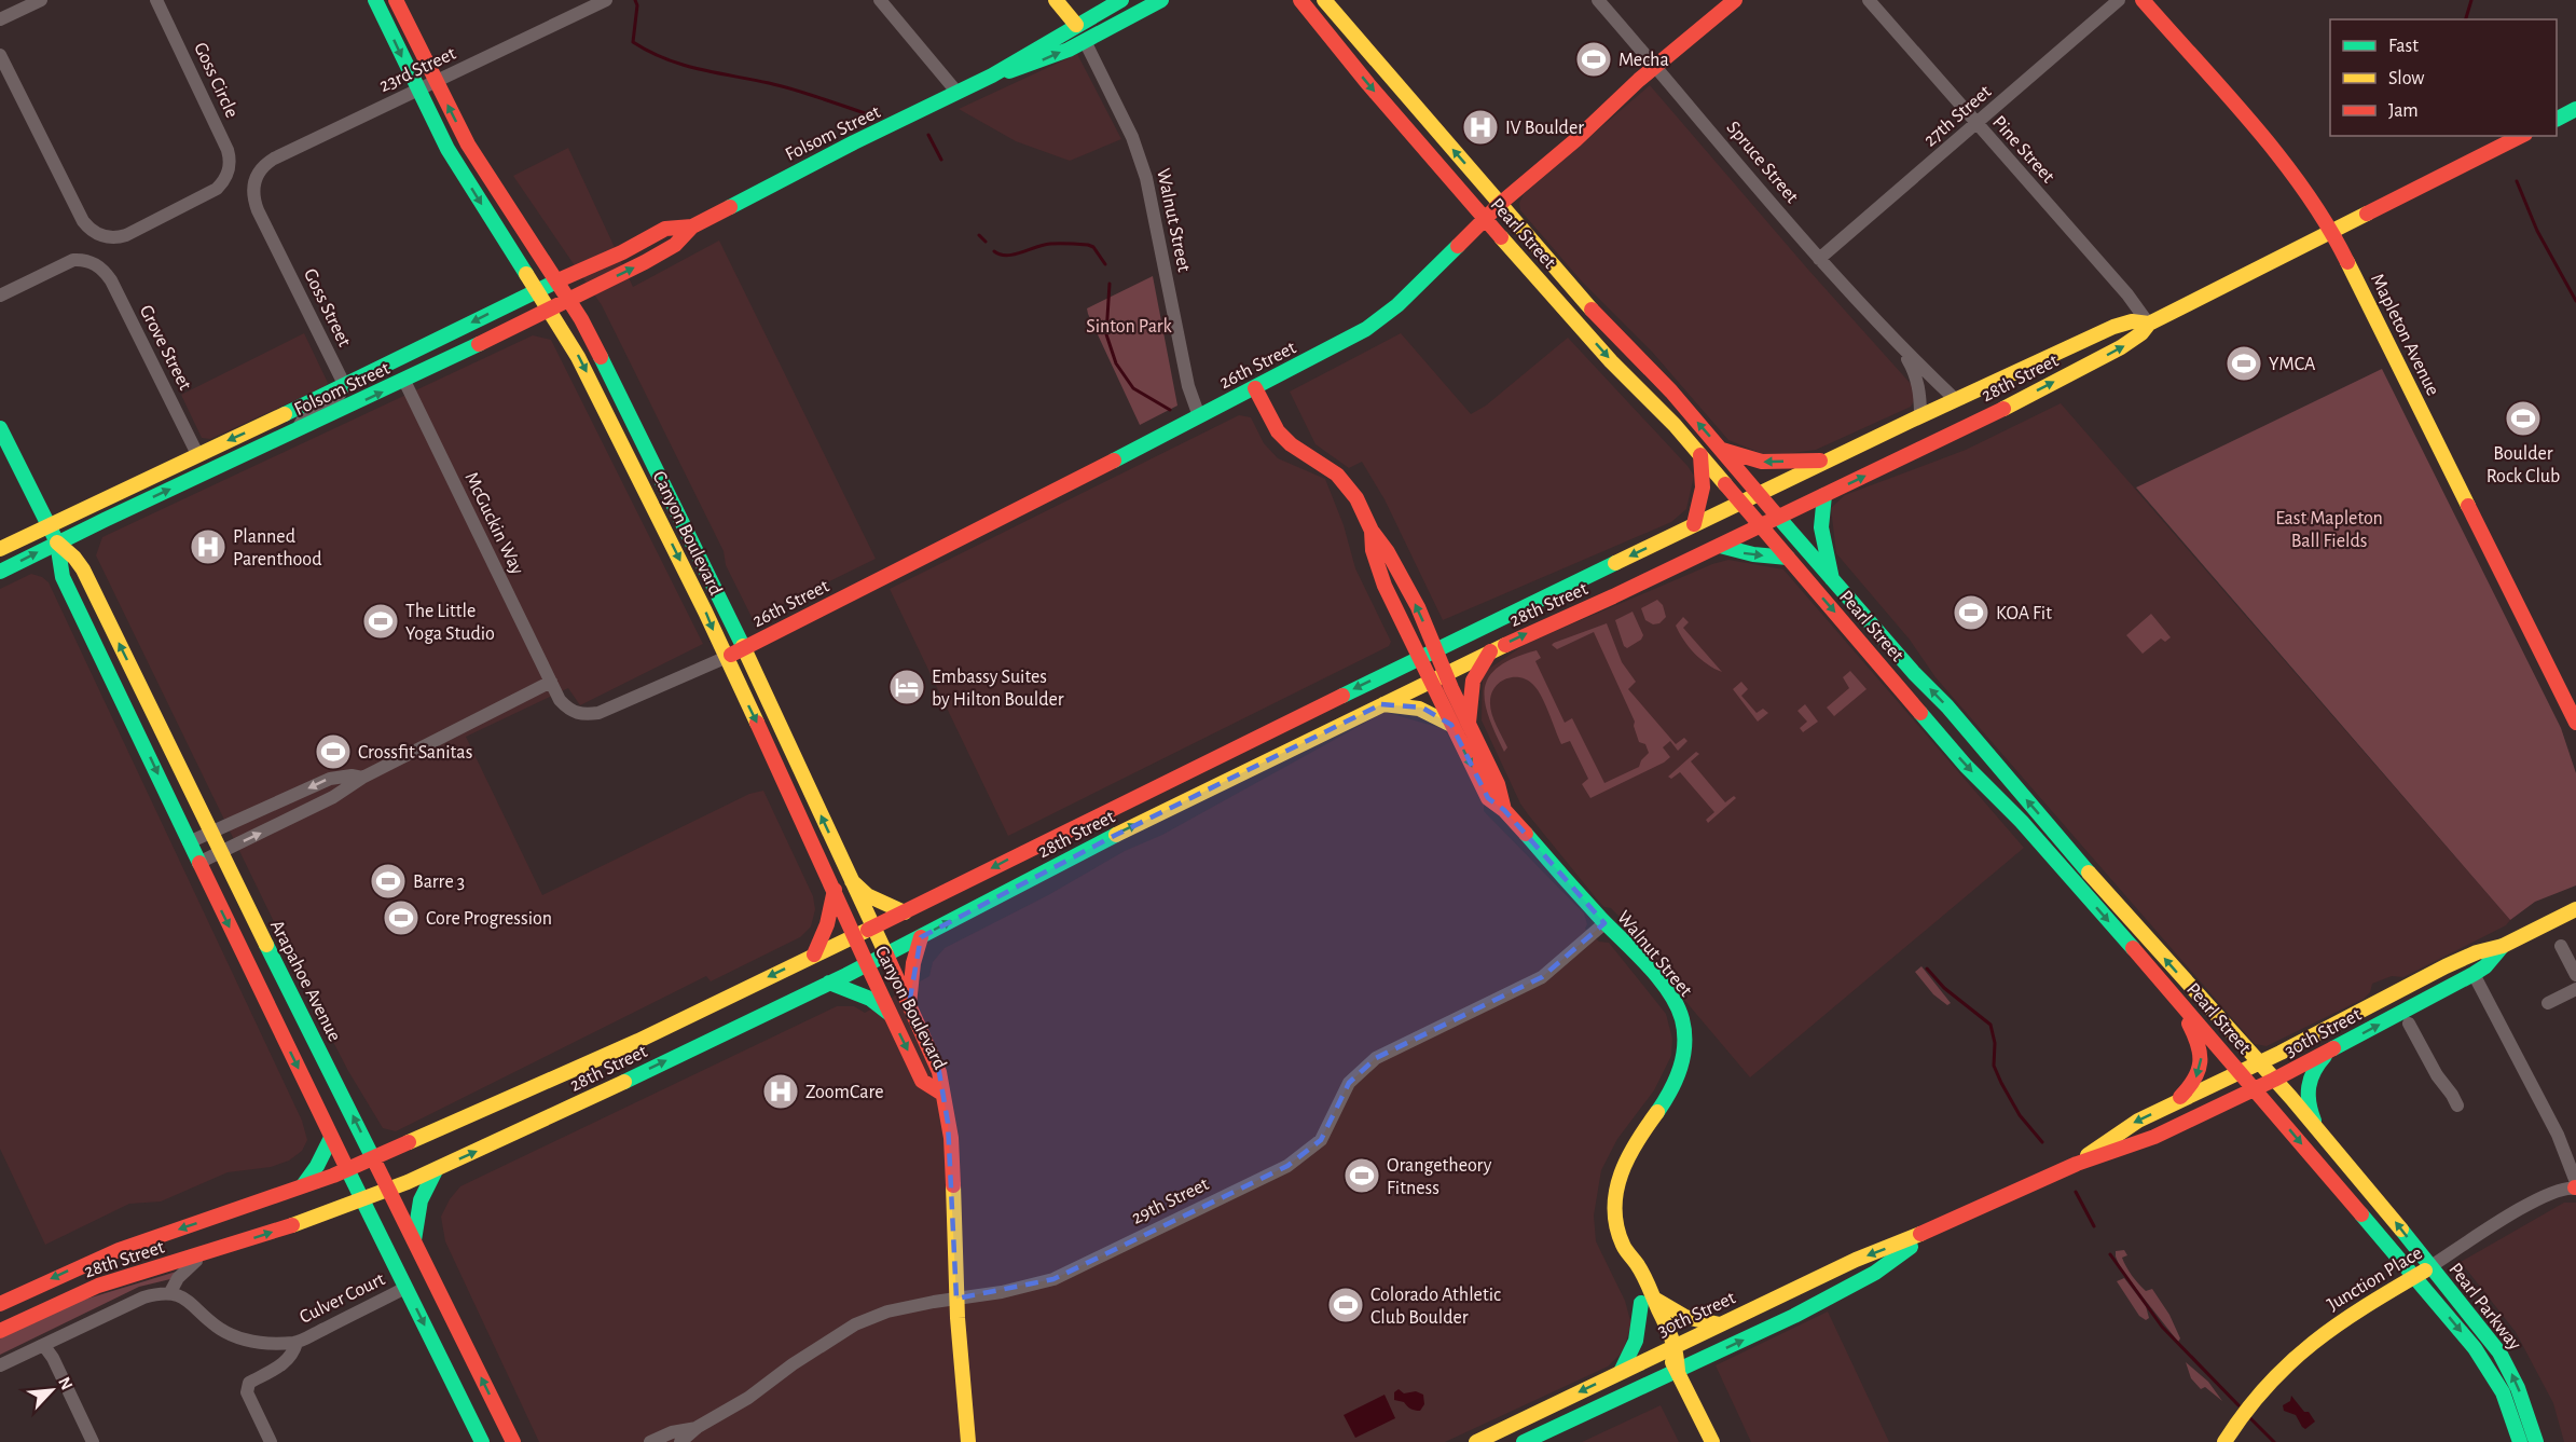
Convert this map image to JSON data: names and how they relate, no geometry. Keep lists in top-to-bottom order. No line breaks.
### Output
{"streets":{"main road":["Folsom Street","Walnut Street","Pearl Street","Mapleton Avenue","26th Street","28th Street","Canyon Boulevard","Arapahoe Avenue","30th Street","Junction Place","Pearl Parkway"],"street":["23rd Street","Goss Circle","27th Street","Pine Street","Spruce Street","Goss Street","Grove Street","McGuckin Way","29th Street","Culver Court"]},"crossings":[["23rd Street","Goss Street"],["23rd Street","Canyon Boulevard"],["27th Street","Pine Street"],["27th Street","Spruce Street"],["Folsom Street","Walnut Street"],["Folsom Street","Goss Street"],["Folsom Street","Grove Street"],["Folsom Street","McGuckin Way"],["Folsom Street","Canyon Boulevard"],["Folsom Street","Arapahoe Avenue"],["Pine Street","28th Street"],["Spruce Street","26th Street"],["Spruce Street","28th Street"],["Walnut Street","26th Street"],["Walnut Street","28th Street"],["Walnut Street","30th Street"],["Walnut Street","29th Street"],["Pearl Street","26th Street"],["Pearl Street","28th Street"],["Pearl Street","30th Street"],["Pearl Street","Junction Place"],["Pearl Street","Pearl Parkway"],["Mapleton Avenue","28th Street"],["26th Street","McGuckin Way"],["26th Street","Canyon Boulevard"],["28th Street","Canyon Boulevard"],["28th Street","Arapahoe Avenue"],["McGuckin Way","Canyon Boulevard"],["Canyon Boulevard","29th Street"],["Arapahoe Avenue","Culver Court"],["Junction Place","Pearl Parkway"]],"parks":["Sinton Park","East Mapleton Ball Fields"],"places":{"sports":["Mecha","YMCA","Boulder Rock Club","KOA Fit","The Little Yoga Studio","Crossfit Sanitas","Barre 3","Core Progression","Orangetheory Fitness","Colorado Athletic Club Boulder"],"hospital":["IV Boulder","Planned Parenthood","ZoomCare"],"hotel":["Embassy Suites by Hilton Boulder"]},"legend":["Fast","Slow","Jam"],"north":"top right"}
